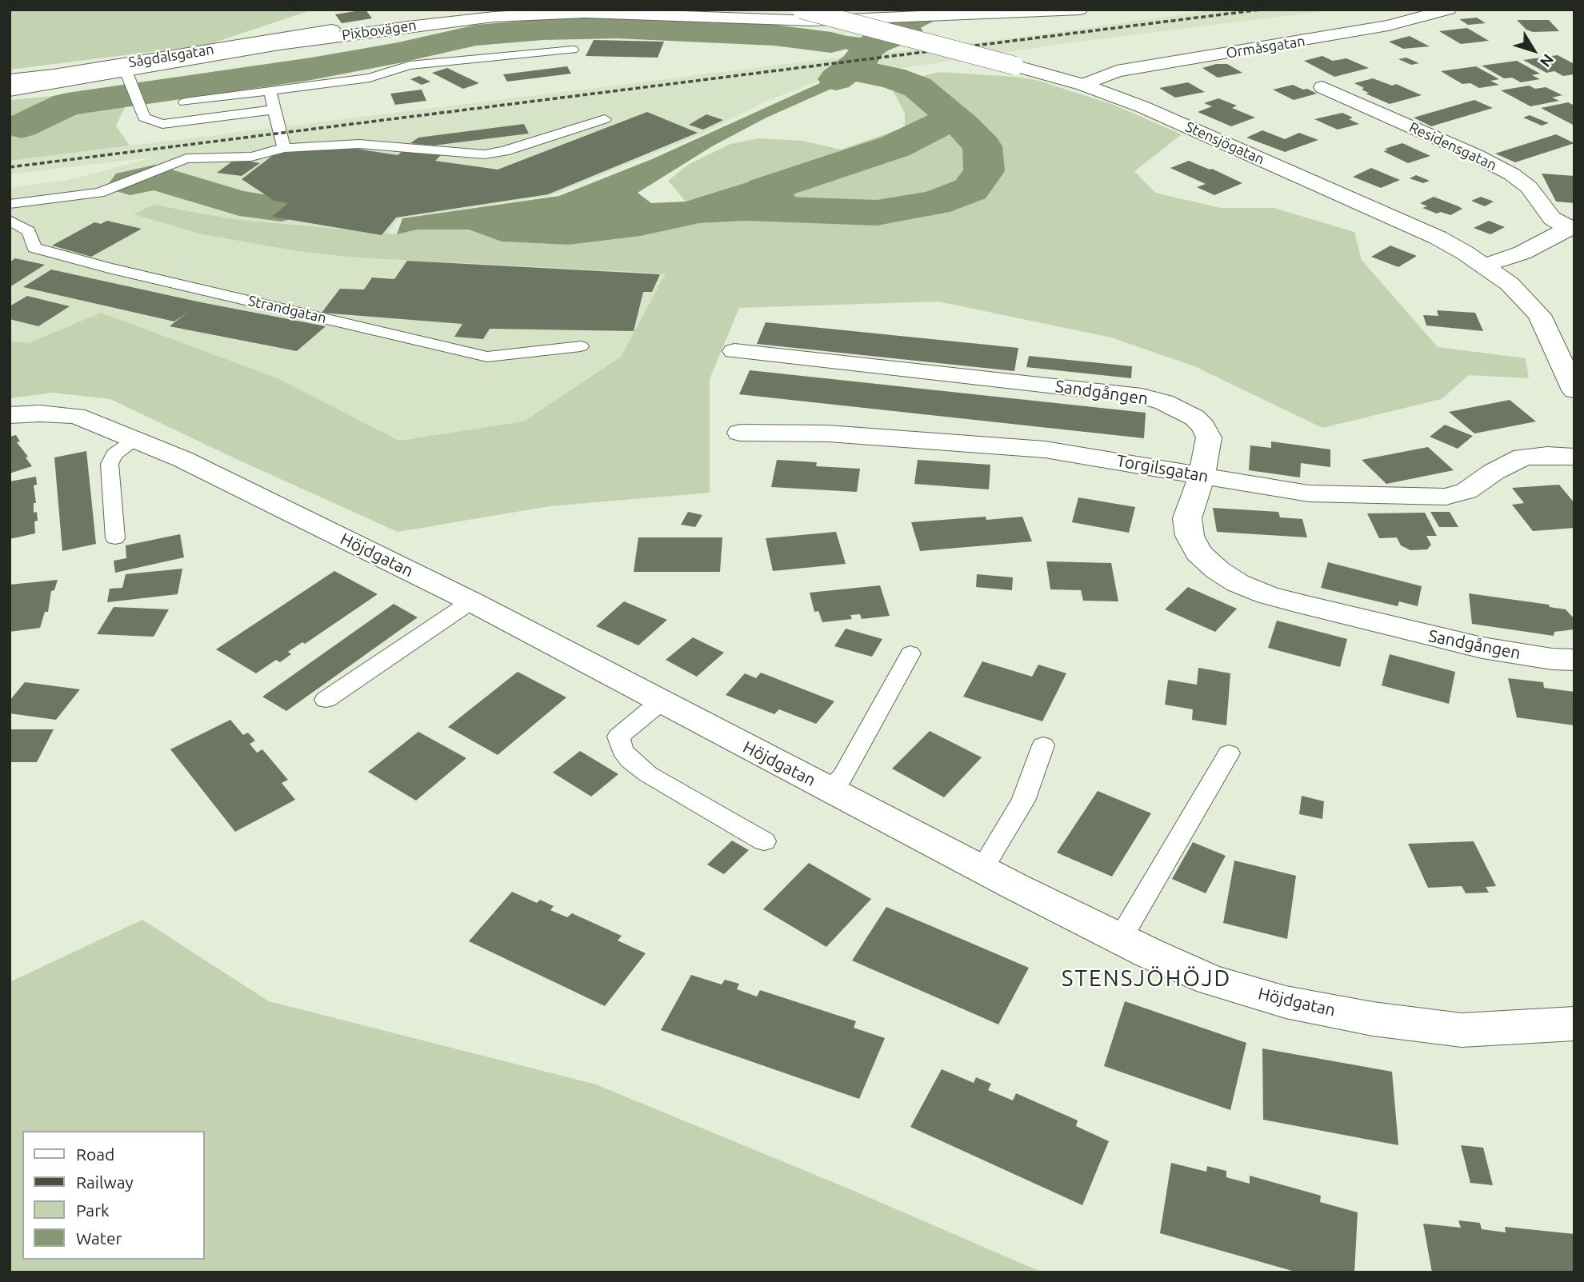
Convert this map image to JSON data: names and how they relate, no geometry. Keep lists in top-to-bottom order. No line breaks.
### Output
{"streets":{"street":["Pixbovägen","Ormåsgatan","Sågdalsgatan","Stensjögatan","Residensgatan","Sandgången","Torgilsgatan","Höjdgatan"],"lane":["Strandgatan"]},"crossings":[["Ormåsgatan","Stensjögatan"],["Sandgången","Torgilsgatan"]],"districts":["STENSJÖHÖJD"],"legend":["Road","Railway","Park","Water"],"north":"bottom right"}
